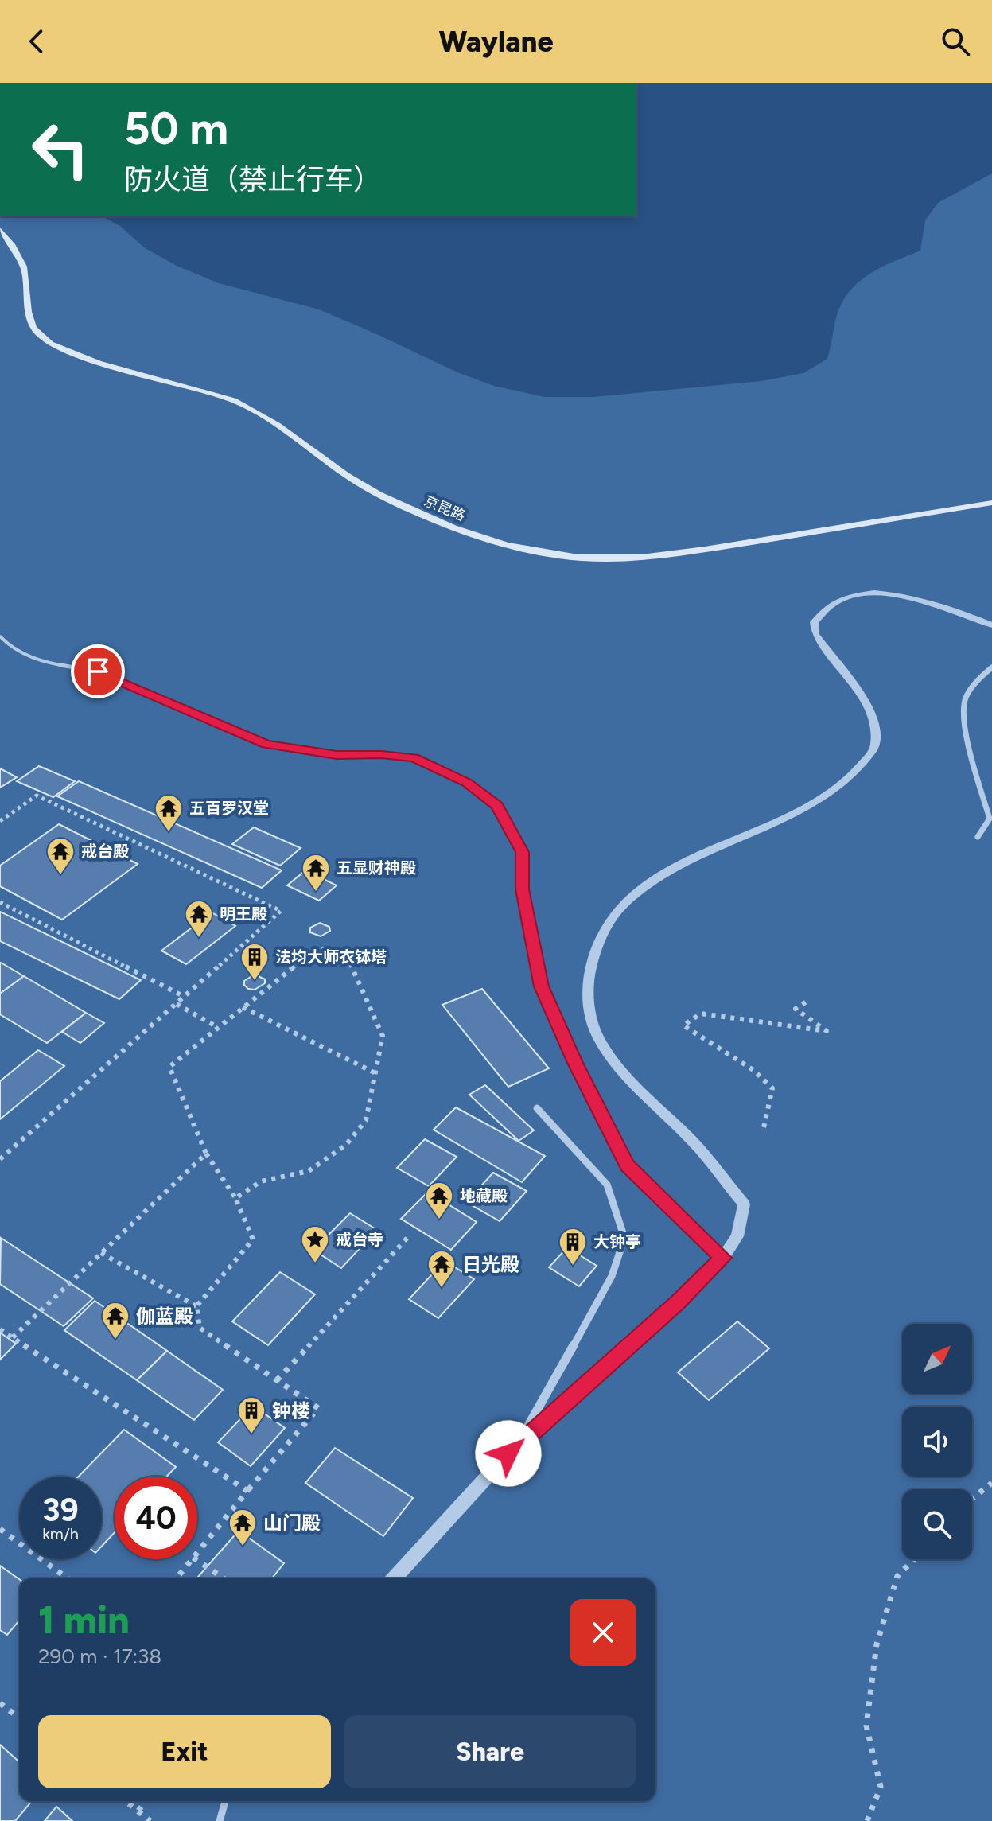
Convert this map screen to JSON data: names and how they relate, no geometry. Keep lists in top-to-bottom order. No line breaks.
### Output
{"streets":{"main road":["京昆路"]},"places":{"temple":["五百罗汉堂","戒台殿","五显财神殿","明王殿","地藏殿","日光殿","伽蓝殿","山门殿"],"building":["法均大师衣钵塔","大钟亭","钟楼"],"place":["戒台寺"]},"north":"top right","page":{"header":"Waylane","turn":["50 m","防火道（禁止行车）"],"speed":"39 km/h","limit":"40","heading":["1 min","290 m · 17:38"],"buttons":["Exit","Share"]}}
